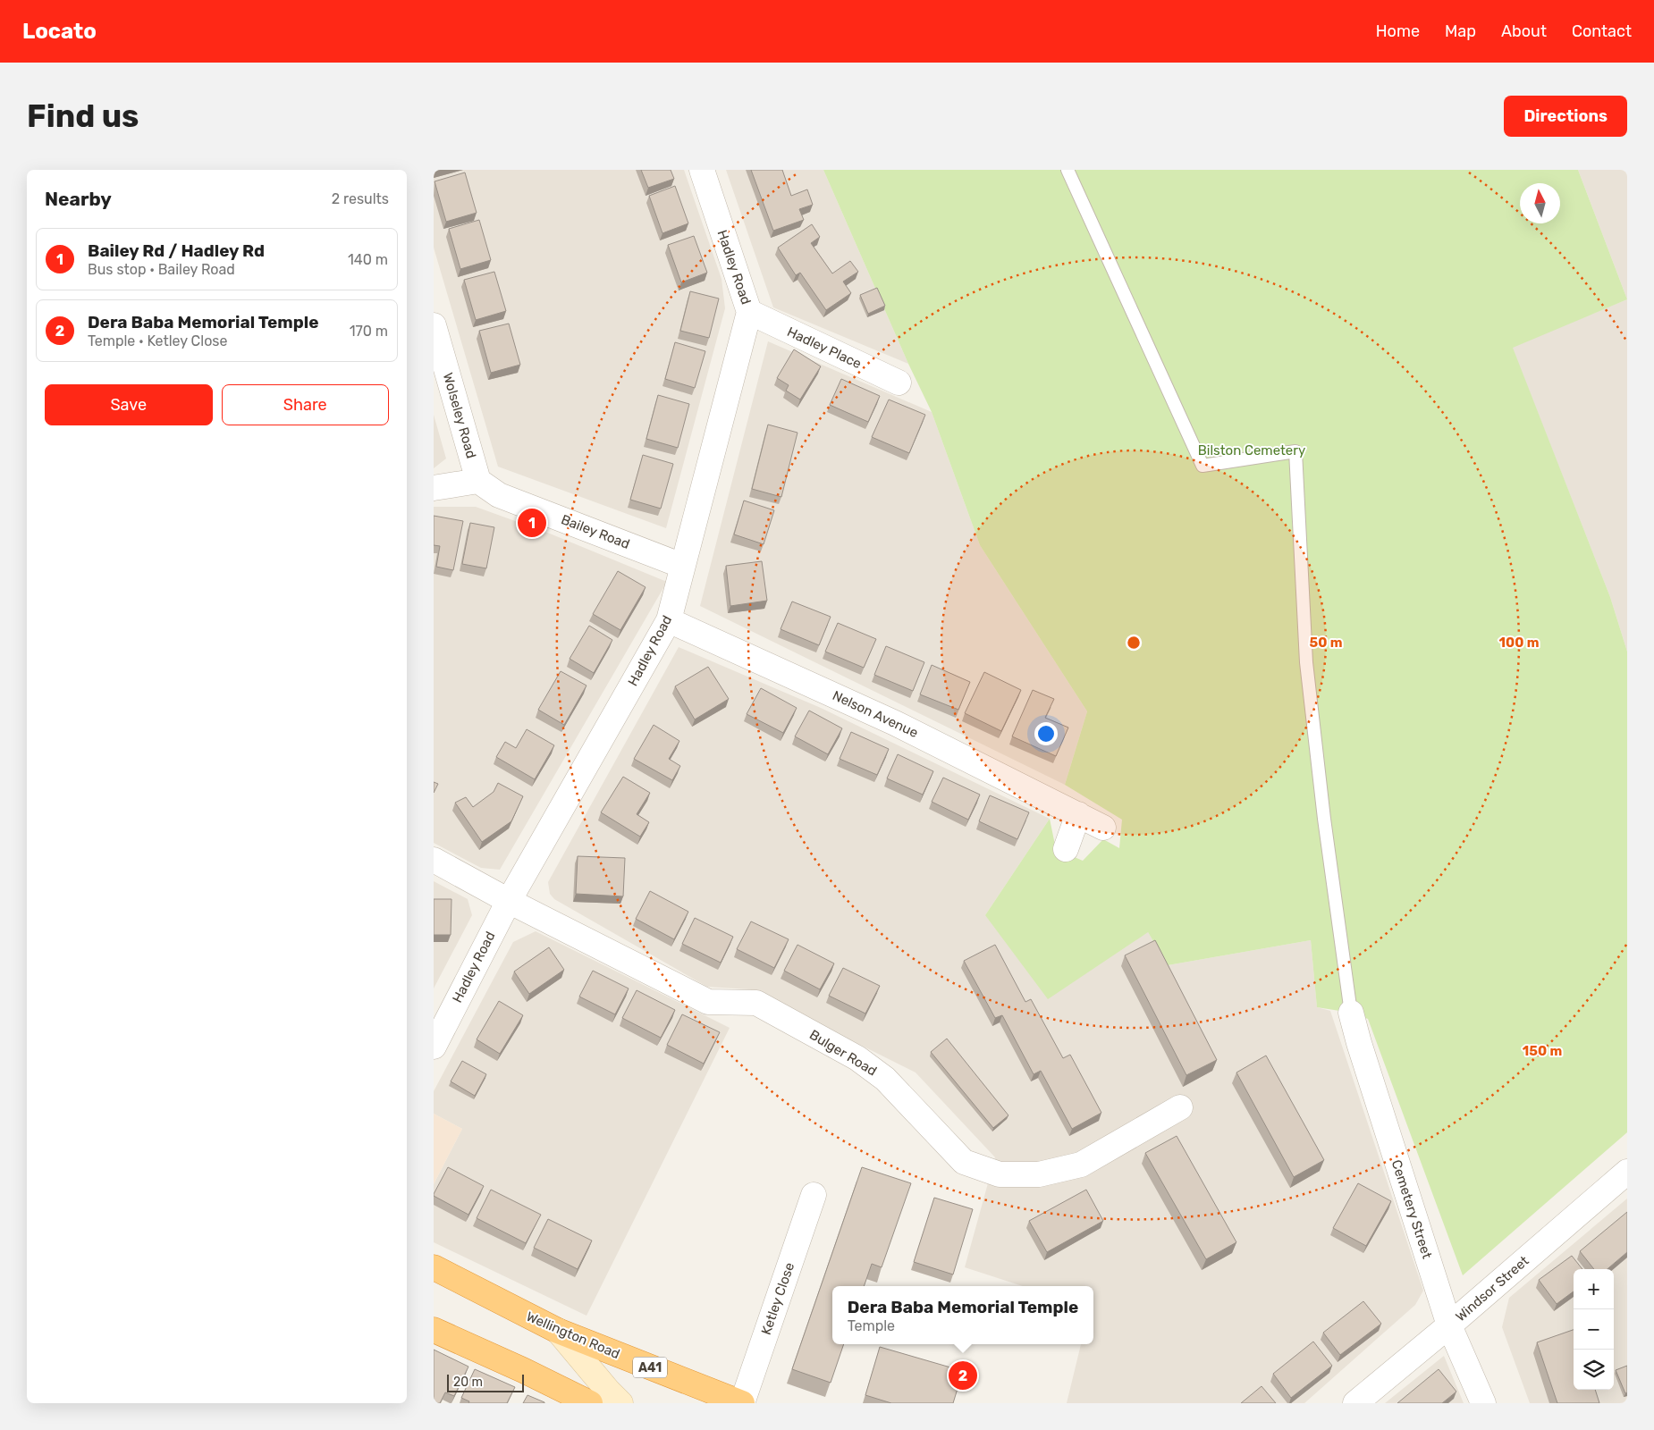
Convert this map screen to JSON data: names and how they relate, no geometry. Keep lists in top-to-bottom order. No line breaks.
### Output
{"streets":{"highway":["Wellington Road","A41"],"street":["Hadley Road","Hadley Place","Wolseley Road","Bailey Road","Nelson Avenue","Bulger Road","Cemetery Street","Windsor Street","Ketley Close"]},"crossings":[["Hadley Road","Hadley Place"],["Hadley Road","Bailey Road"],["Hadley Road","Nelson Avenue"],["Hadley Road","Bulger Road"],["Wolseley Road","Bailey Road"],["Cemetery Street","Windsor Street"],["Ketley Close","Wellington Road"]],"parks":["Bilston Cemetery"],"scale_bar":"20 m","north":"top","page":{"header":"Locato","nav":["Home","Map","About","Contact"],"buttons":["Directions",["Save","Share"]],"title":"Find us","heading":["Nearby","2 results"],"list":[{"mark":"1","name":"Bailey Rd / Hadley Rd","note":"Bus stop · Bailey Road","value":"140 m"},{"mark":"2","name":"Dera Baba Memorial Temple","note":"Temple · Ketley Close","value":"170 m"}],"pins":["1","2"],"map_buttons":["+","−"],"popup":["Dera Baba Memorial Temple","Temple"],"scale":"20 m"},"rings":["50 m","100 m","150 m"]}
